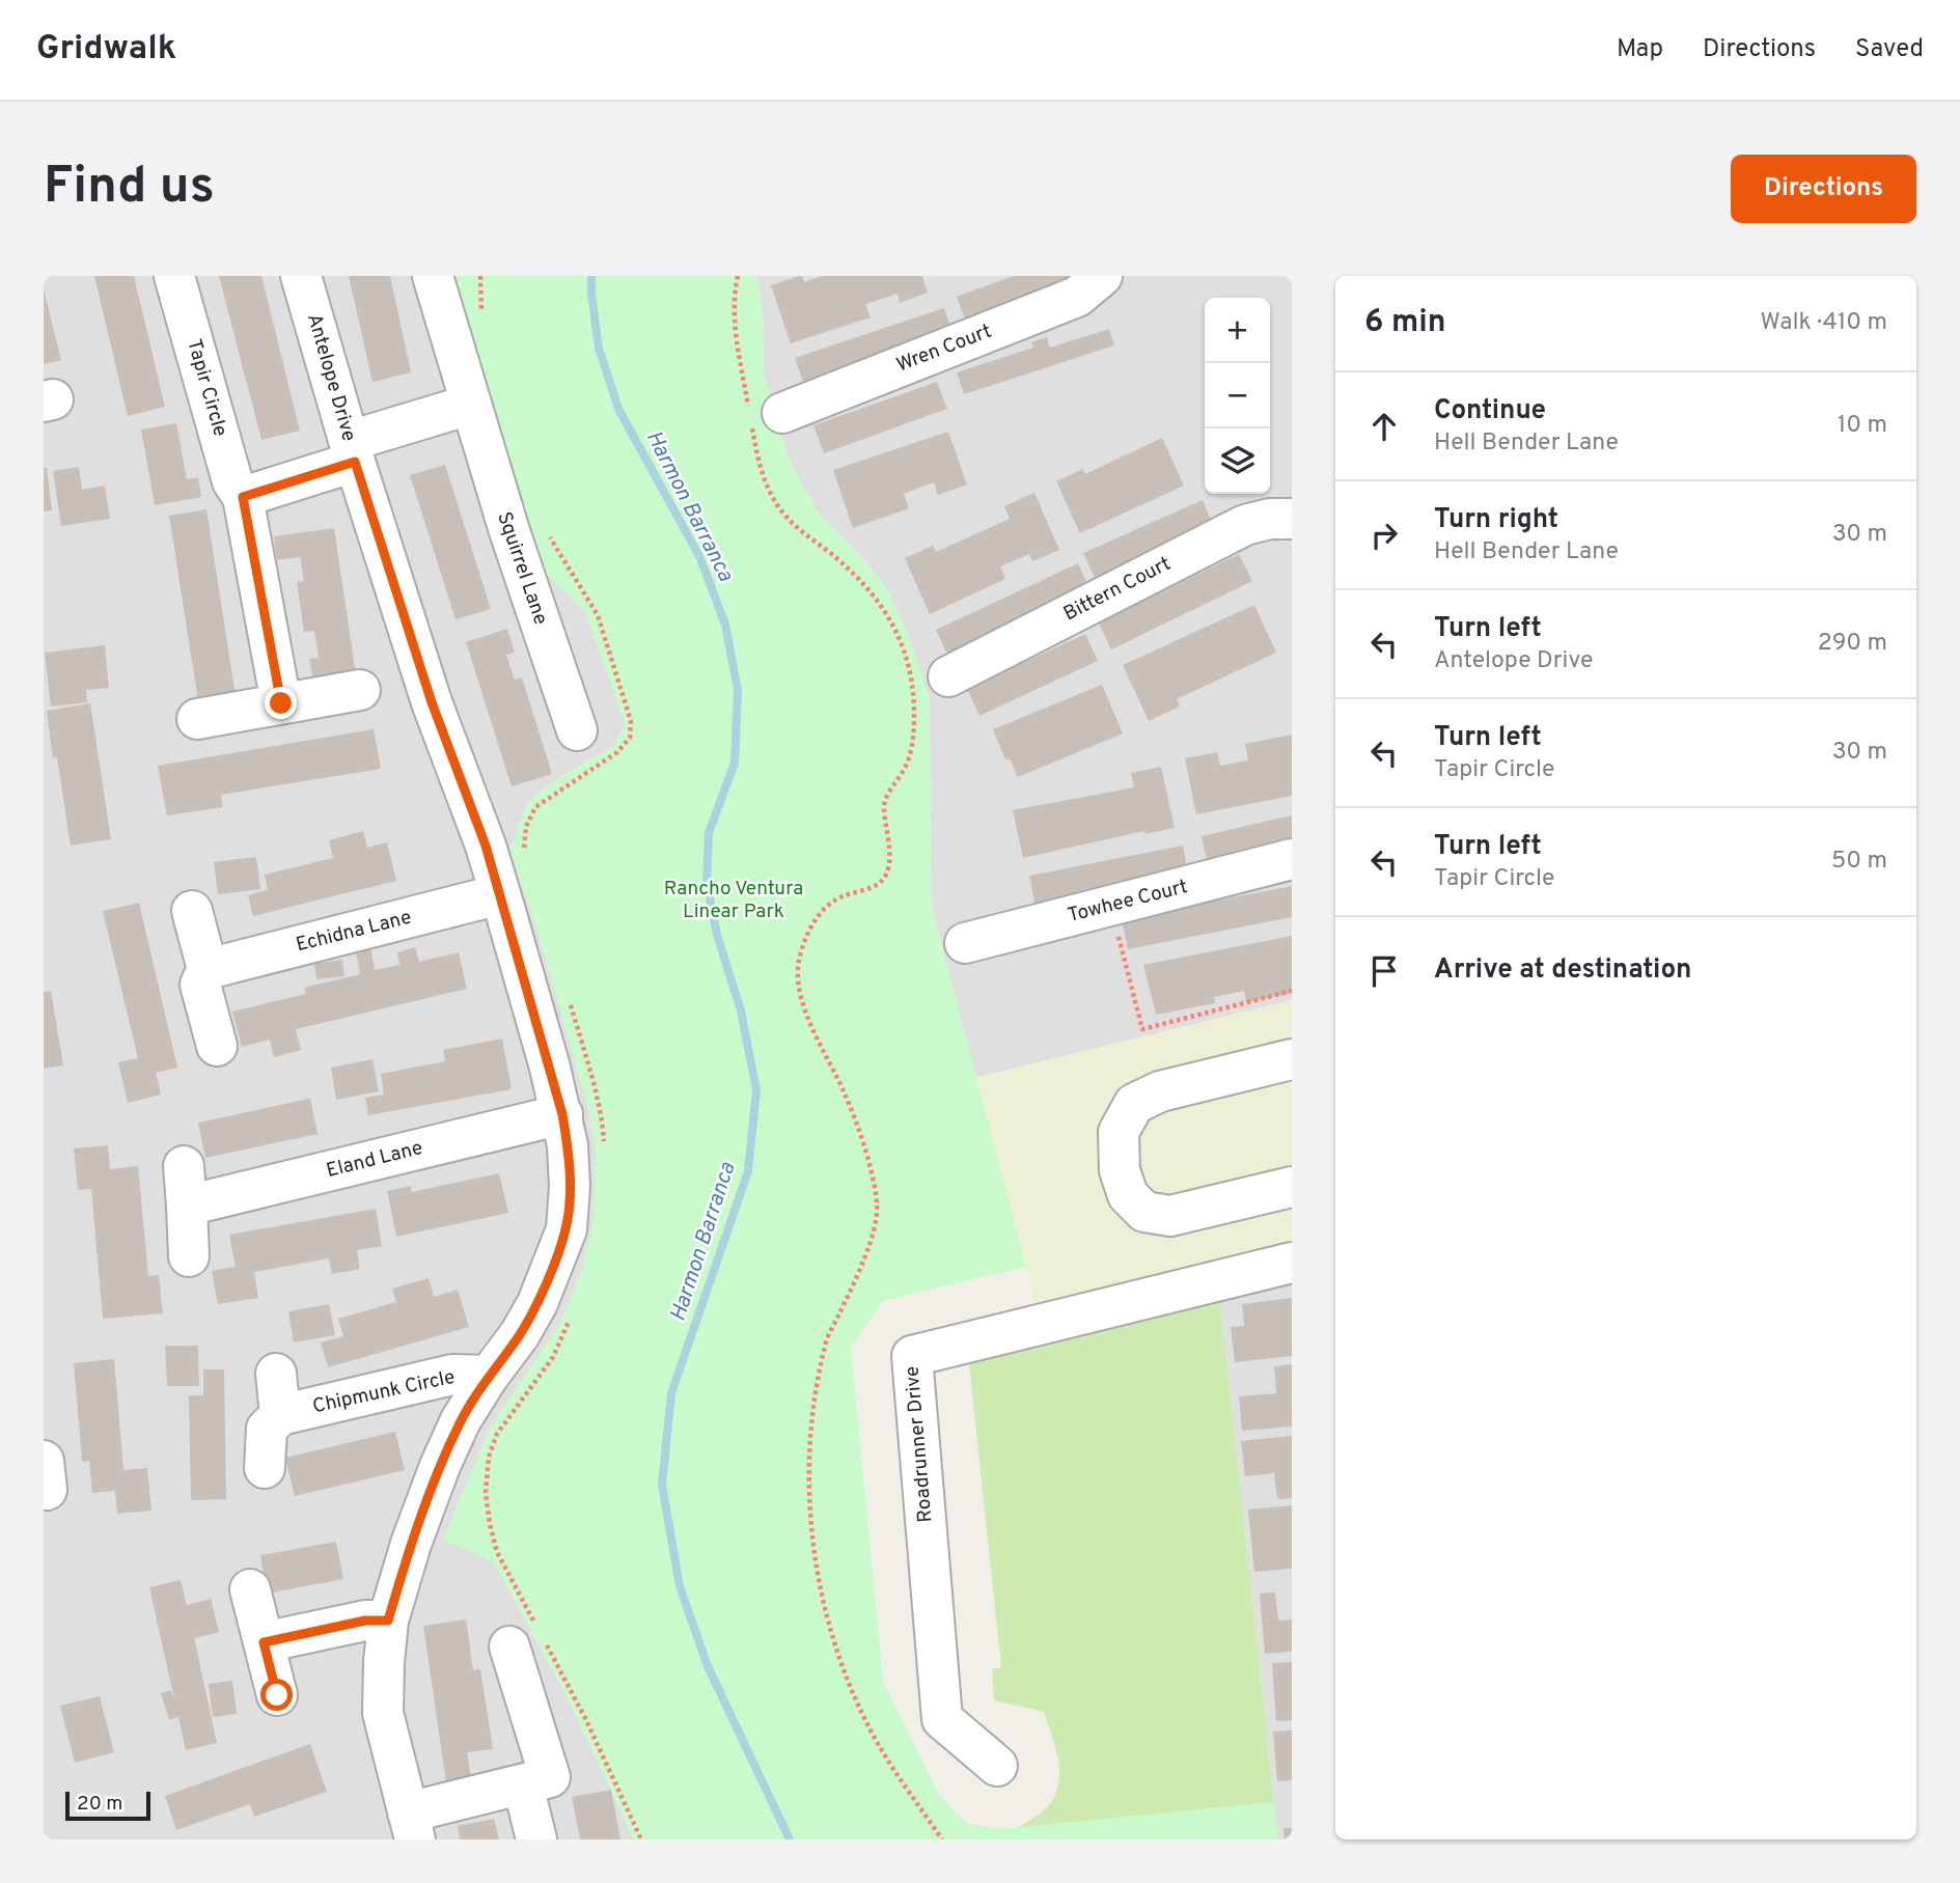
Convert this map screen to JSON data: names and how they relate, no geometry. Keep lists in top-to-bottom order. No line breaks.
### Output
{"streets":{"street":["Wren Court","Antelope Drive","Tapir Circle","Squirrel Lane","Bittern Court","Towhee Court","Echidna Lane","Eland Lane","Chipmunk Circle","Roadrunner Drive"]},"crossings":[["Antelope Drive","Echidna Lane"],["Antelope Drive","Eland Lane"],["Antelope Drive","Chipmunk Circle"]],"water":["Harmon Barranca"],"parks":["Rancho Ventura Linear Park"],"scale_bar":"20 m","page":{"header":"Gridwalk","nav":["Map","Directions","Saved"],"buttons":"Directions","title":"Find us","heading":["6 min","Walk · 410 m"],"map_buttons":["+","−"],"list":[["Continue","Hell Bender Lane","10 m"],["Turn right","Hell Bender Lane","30 m"],["Turn left","Antelope Drive","290 m"],["Turn left","Tapir Circle","30 m"],["Turn left","Tapir Circle","50 m"],"Arrive at destination"],"scale":"20 m"}}
